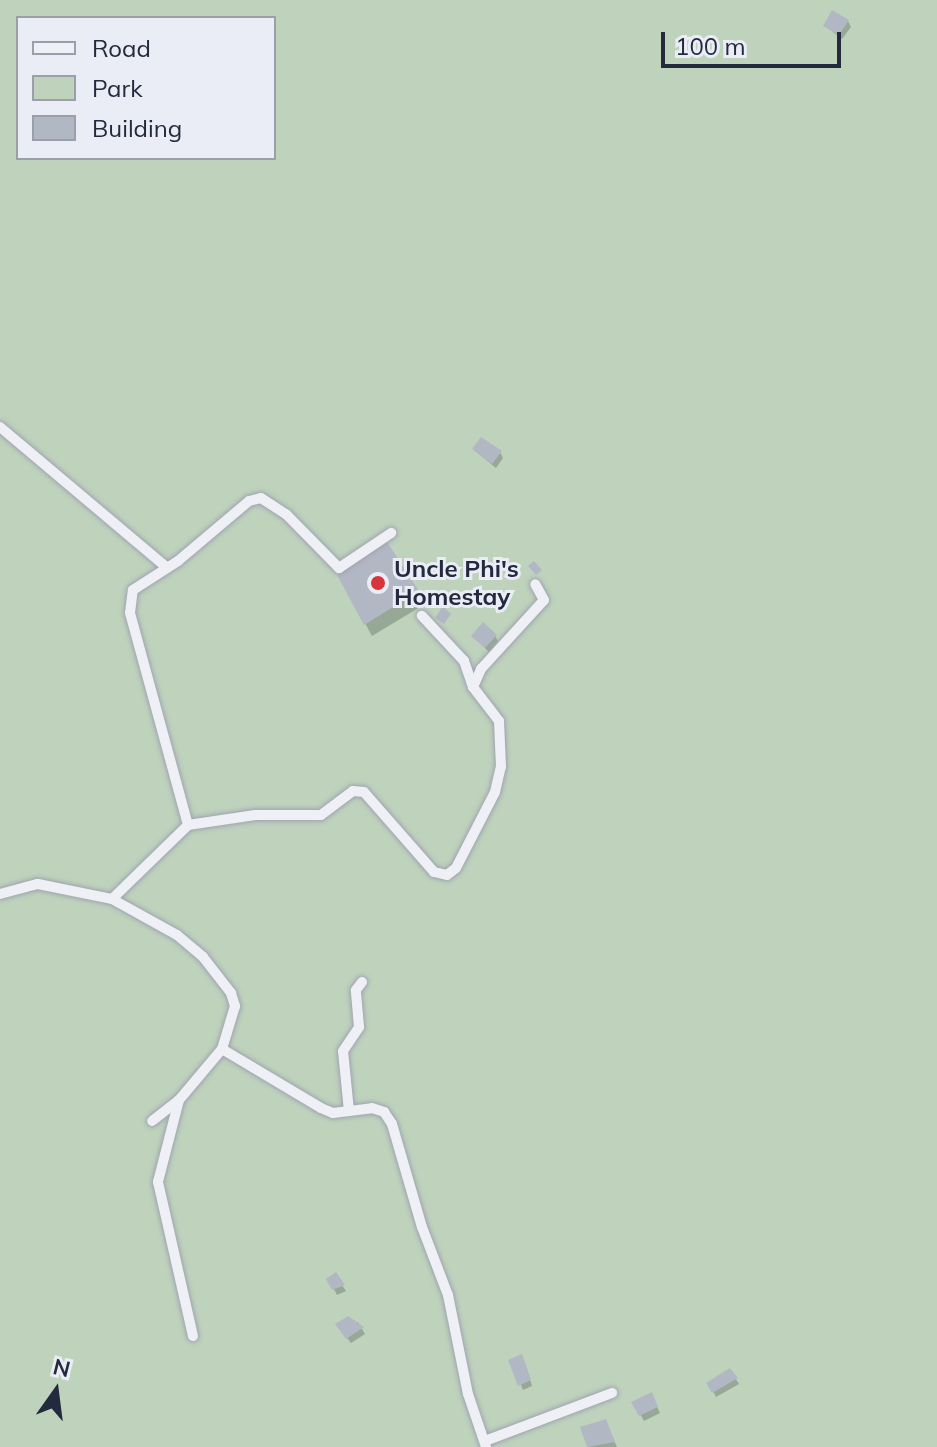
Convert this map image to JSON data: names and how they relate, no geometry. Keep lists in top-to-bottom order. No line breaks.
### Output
{"places":["Uncle Phi's Homestay"],"legend":["Road","Park","Building"],"scale_bar":"100 m","north":"top"}
